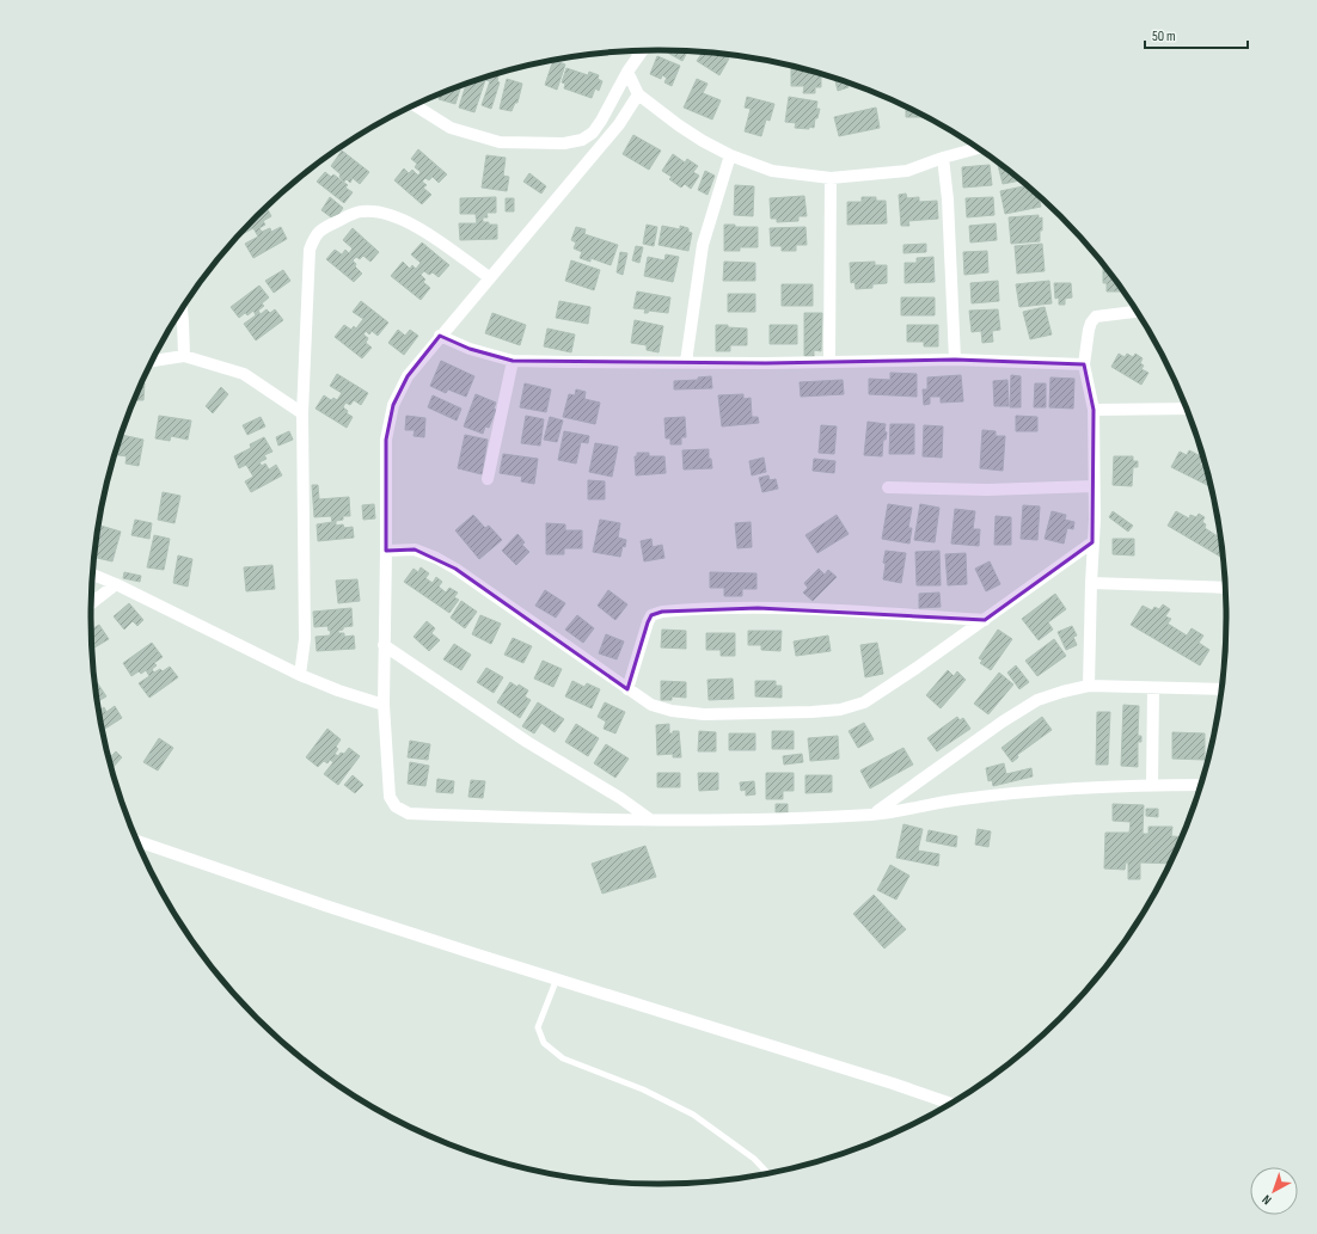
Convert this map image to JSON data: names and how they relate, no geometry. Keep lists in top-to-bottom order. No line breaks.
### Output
{"scale_bar":"50 m","north":"bottom left"}
